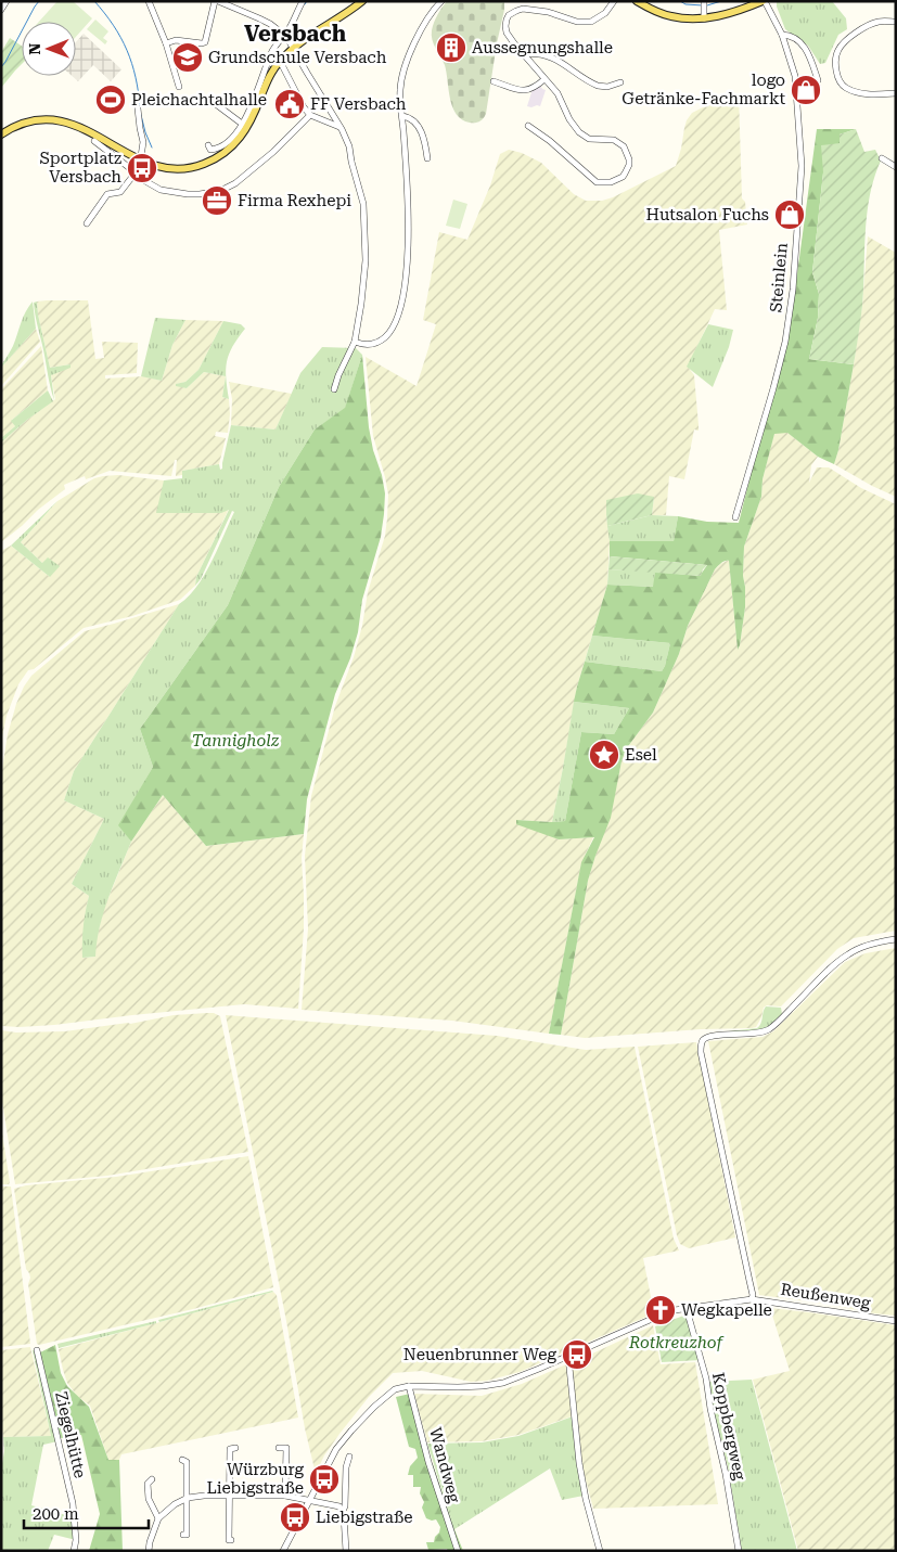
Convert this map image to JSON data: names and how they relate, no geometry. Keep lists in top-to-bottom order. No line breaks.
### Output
{"streets":{"street":["Steinlein","Reußenweg","Koppbergweg","Ziegelhütte","Wandweg"]},"crossings":[["Reußenweg","Koppbergweg"],["Reußenweg","Wandweg"]],"districts":["Versbach"],"parks":["Tannigholz","Rotkreuzhof"],"places":{"building":["Aussegnungshalle"],"school or university":["Grundschule Versbach"],"shop":["logo Getränke-Fachmarkt","Hutsalon Fuchs"],"sports":["Pleichachtalhalle"],"public building":["FF Versbach"],"bus stop":["Sportplatz Versbach","Neuenbrunner Weg","Würzburg Liebigstraße","Liebigstraße"],"office":["Firma Rexhepi"],"place":["Esel"],"church":["Wegkapelle"]},"scale_bar":"200 m","north":"left"}
